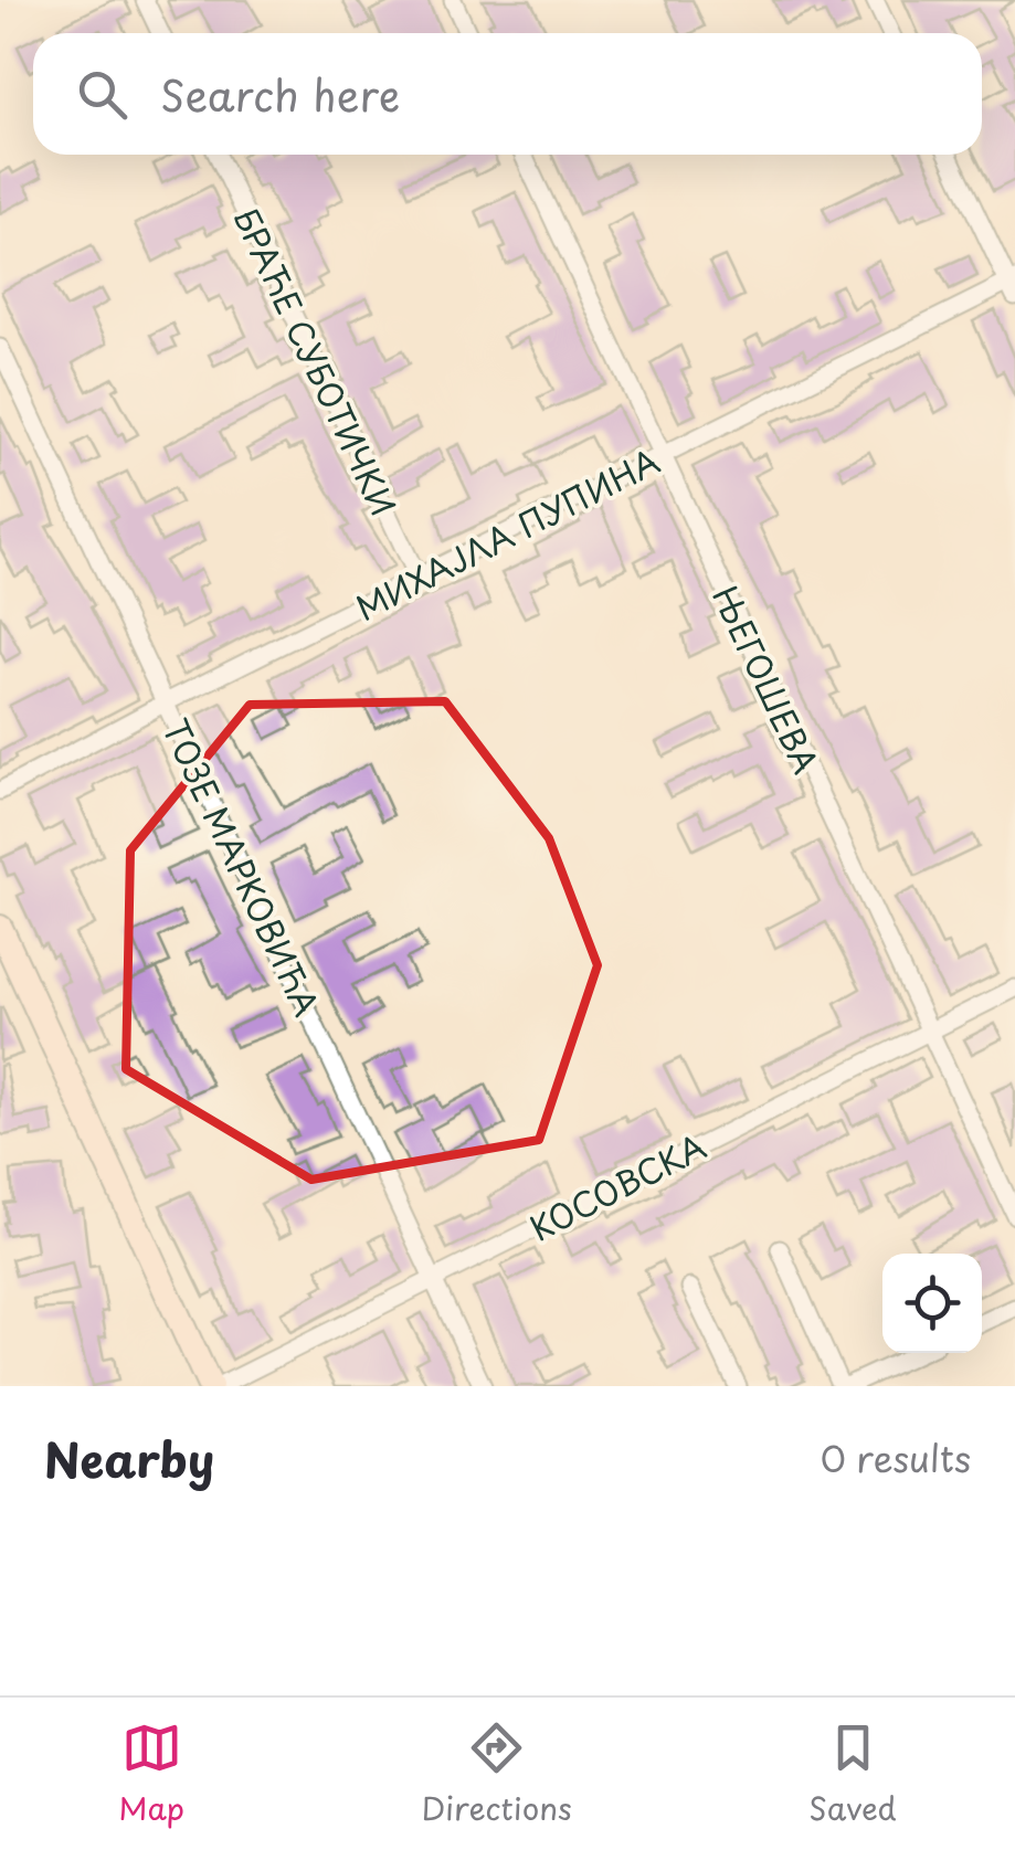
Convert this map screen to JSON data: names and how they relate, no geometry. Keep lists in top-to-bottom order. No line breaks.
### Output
{"streets":{"street":["БРАЋЕ СУБОТИЧКИ","МИХАЈЛА ПУПИНА","ЊЕГОШЕВА","ТОЗЕ МАРКОВИЋА","КОСОВСКА"]},"crossings":[["БРАЋЕ СУБОТИЧКИ","МИХАЈЛА ПУПИНА"],["МИХАЈЛА ПУПИНА","ЊЕГОШЕВА"],["МИХАЈЛА ПУПИНА","ТОЗЕ МАРКОВИЋА"],["ЊЕГОШЕВА","КОСОВСКА"],["ТОЗЕ МАРКОВИЋА","КОСОВСКА"]],"page":{"search":"Search here","heading":["Nearby","0 results"],"nav":["Map","Directions","Saved"]}}
